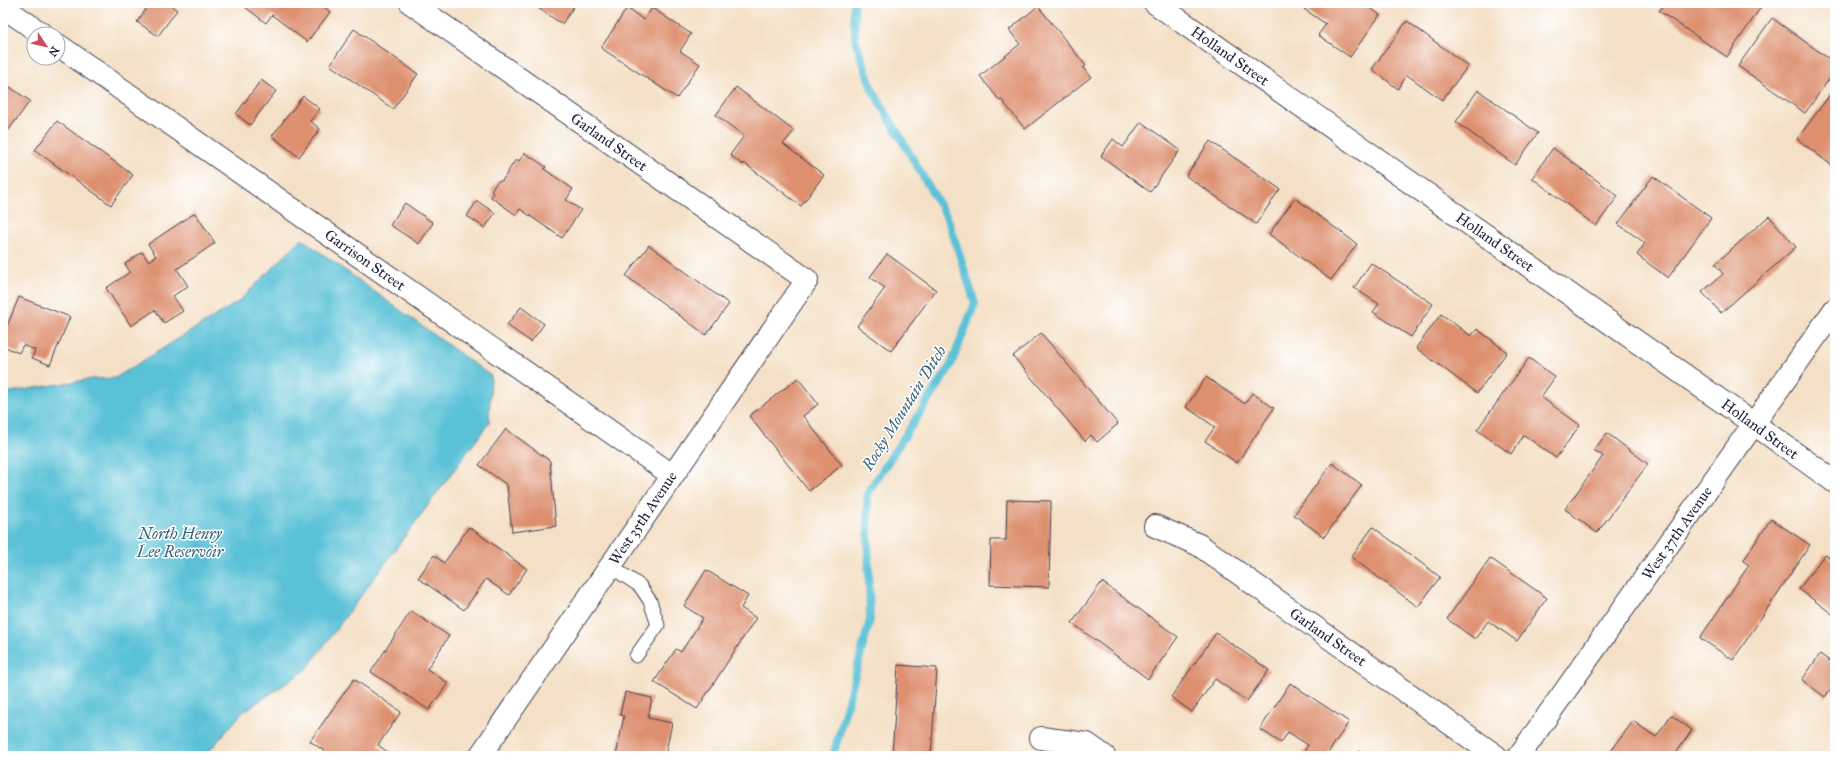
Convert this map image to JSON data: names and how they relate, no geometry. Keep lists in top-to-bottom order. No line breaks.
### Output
{"streets":{"street":["Holland Street","Garland Street","Garrison Street","West 35th Avenue","West 37th Avenue"]},"crossings":[["Holland Street","West 37th Avenue"],["Garland Street","West 35th Avenue"],["Garrison Street","West 35th Avenue"]],"water":["Rocky Mountain Ditch","North Henry Lee Reservoir"],"north":"bottom right"}
